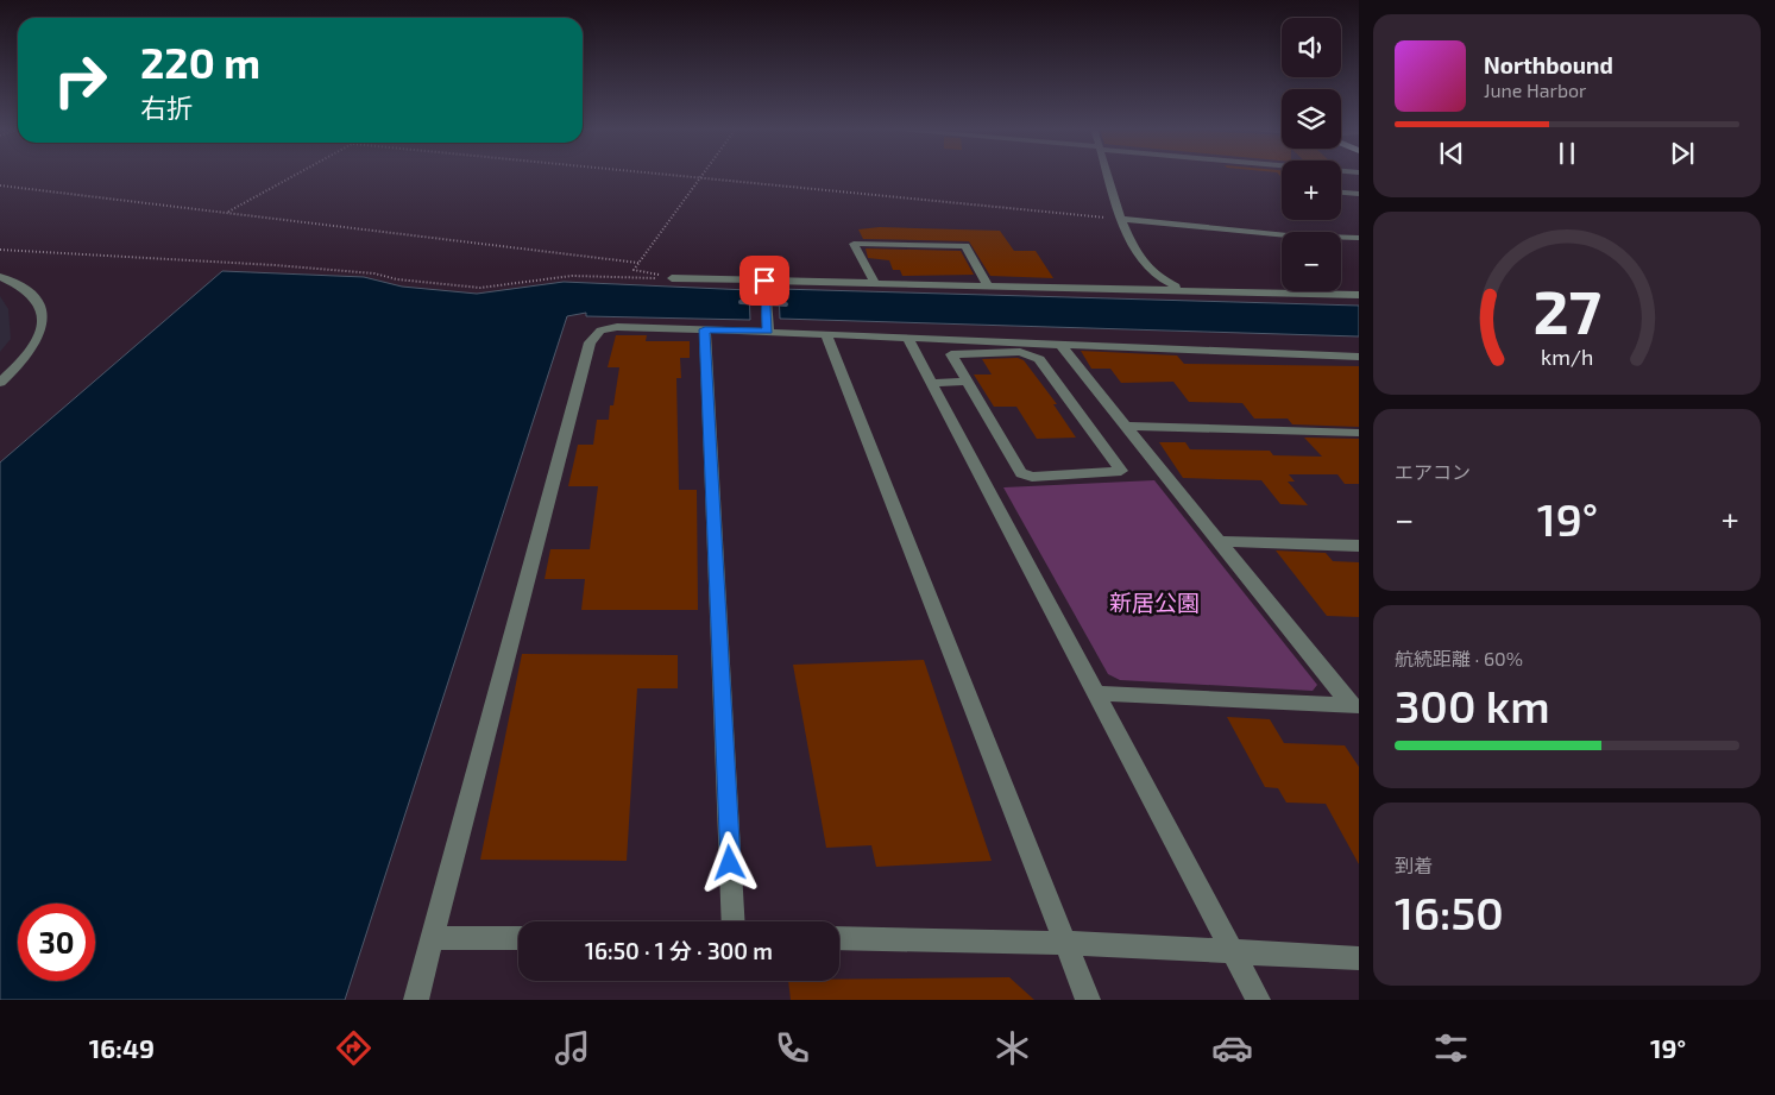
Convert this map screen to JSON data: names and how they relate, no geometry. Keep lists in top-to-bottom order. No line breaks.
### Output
{"parks":["新居公園"],"page":{"map_buttons":["+","−"],"turn":["220 m","右折"],"song":["Northbound","June Harbor"],"tile":["エアコン",["航続距離 · 60%","300 km"],["到着","16:50"]],"heat":["−","19°","+"],"limit":"30","trip":"16:50 · 1 分 · 300 m","tabs":["16:49","19°"],"gauge":["27","km/h"]}}
